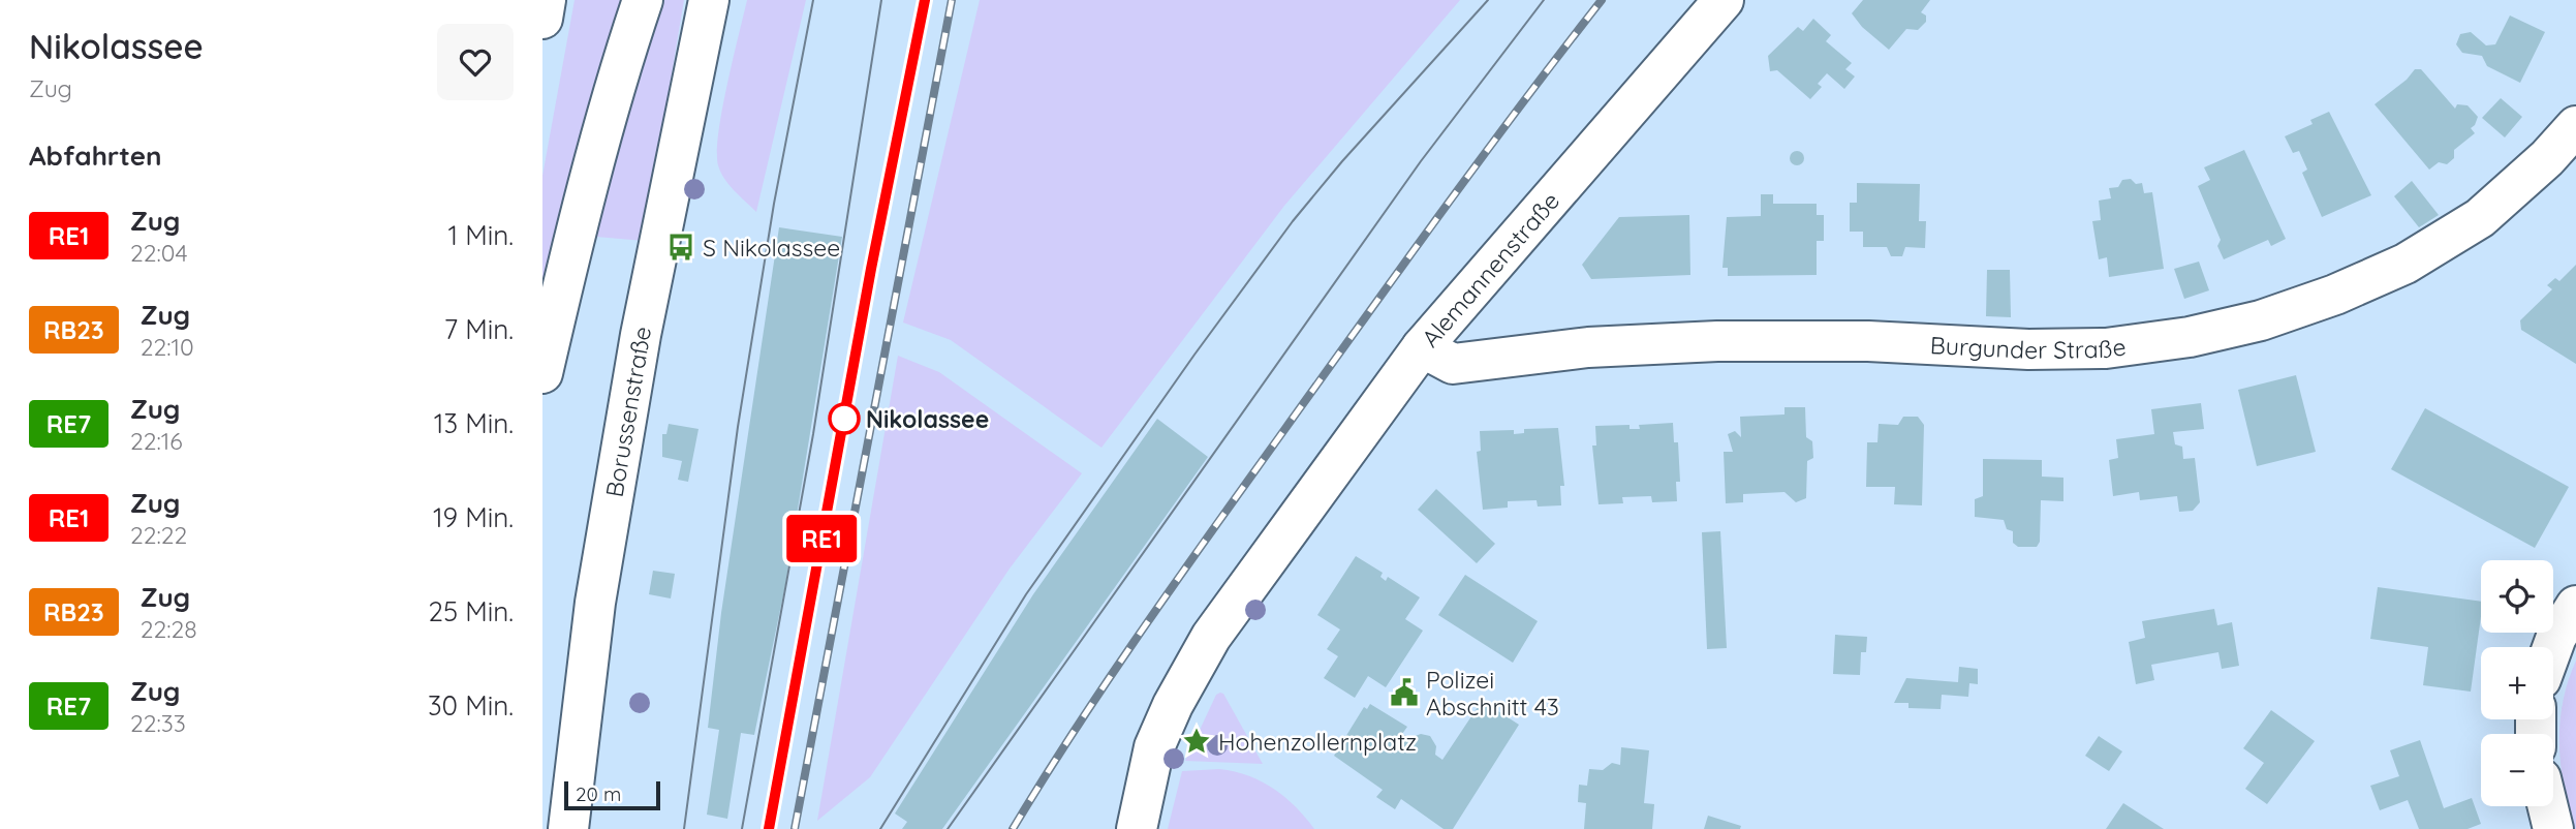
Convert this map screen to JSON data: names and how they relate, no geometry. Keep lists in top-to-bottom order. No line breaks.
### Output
{"streets":{"main road":["Alemannenstraße","Burgunder Straße","Borussenstraße"]},"crossings":[["Alemannenstraße","Burgunder Straße"]],"places":{"bus stop":["S Nikolassee"],"other":["Nikolassee"],"public building":["Polizei Abschnitt 43"],"place":["Hohenzollernplatz"]},"scale_bar":"20 m","page":{"heading":[["Nikolassee","Zug"],"Abfahrten"],"on_map":"RE1","list":[{"mark":"RE1","name":"Zug","note":"22:04","value":"1 Min."},{"mark":"RB23","name":"Zug","note":"22:10","value":"7 Min."},{"mark":"RE7","name":"Zug","note":"22:16","value":"13 Min."},{"mark":"RE1","name":"Zug","note":"22:22","value":"19 Min."},{"mark":"RB23","name":"Zug","note":"22:28","value":"25 Min."},{"mark":"RE7","name":"Zug","note":"22:33","value":"30 Min."}],"map_buttons":["+","−"],"scale":"20 m"}}
